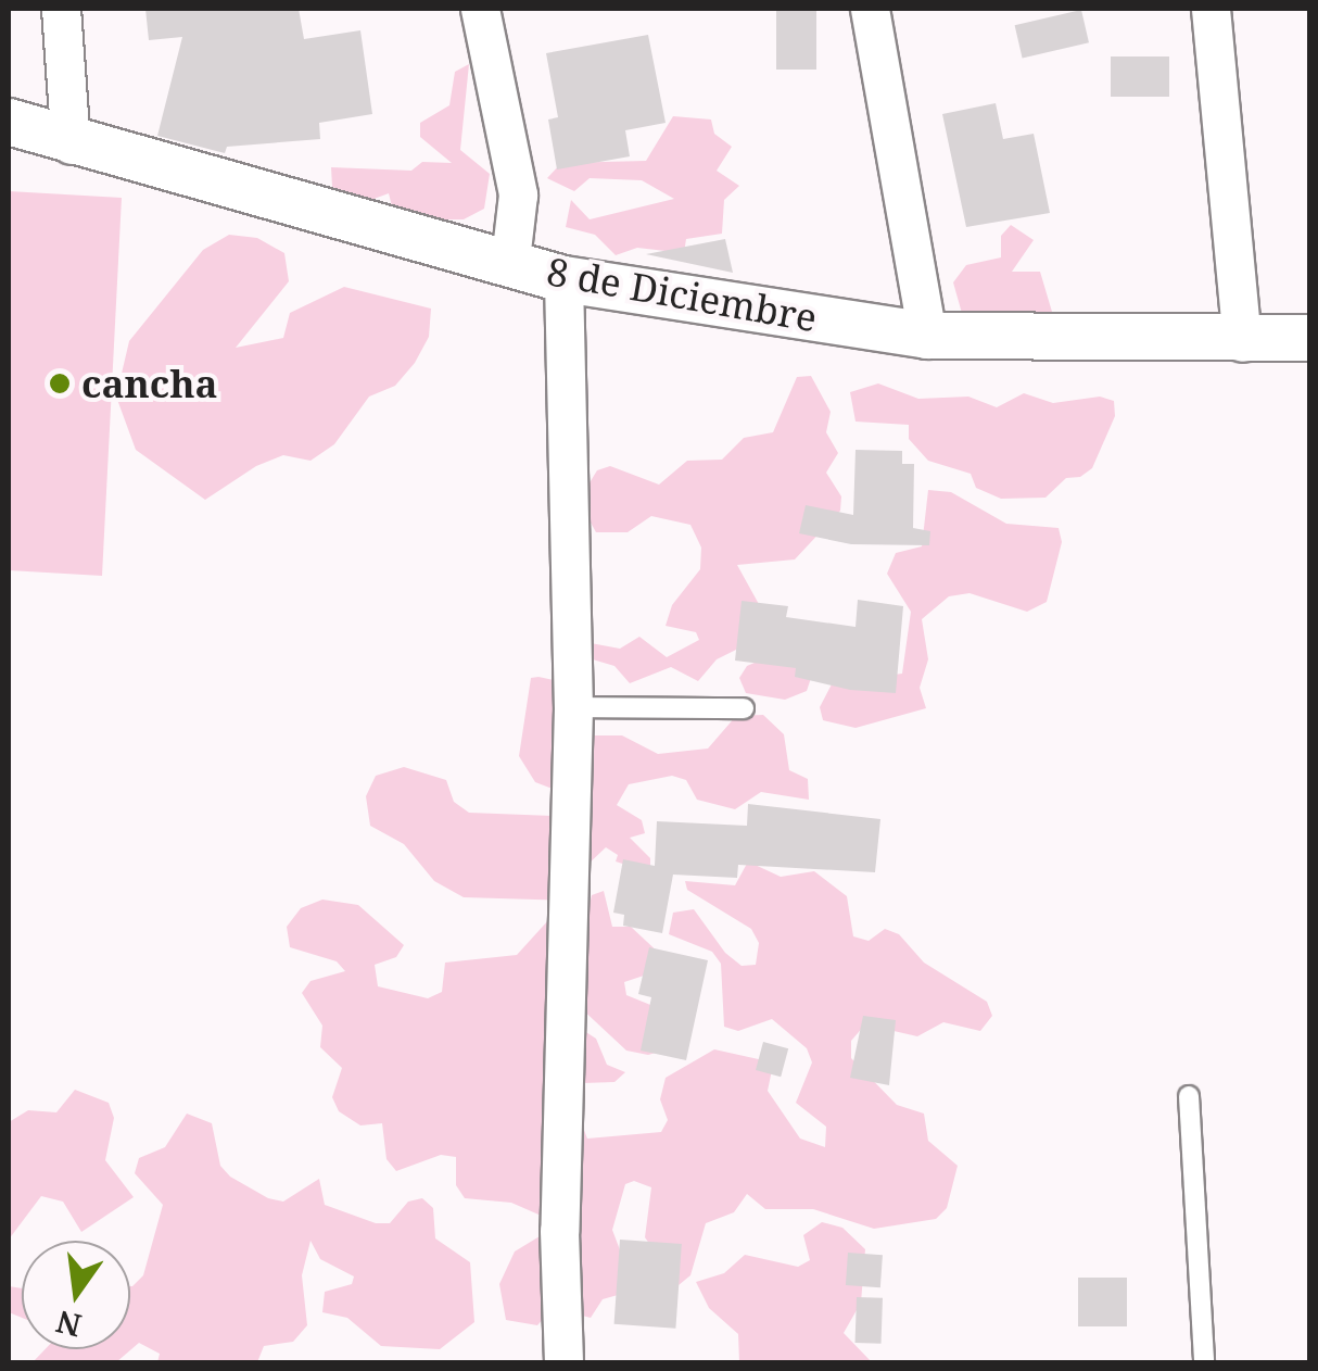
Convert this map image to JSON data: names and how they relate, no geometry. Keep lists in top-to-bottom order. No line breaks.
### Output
{"streets":{"street":["8 de Diciembre"]},"places":["cancha"],"north":"bottom"}
